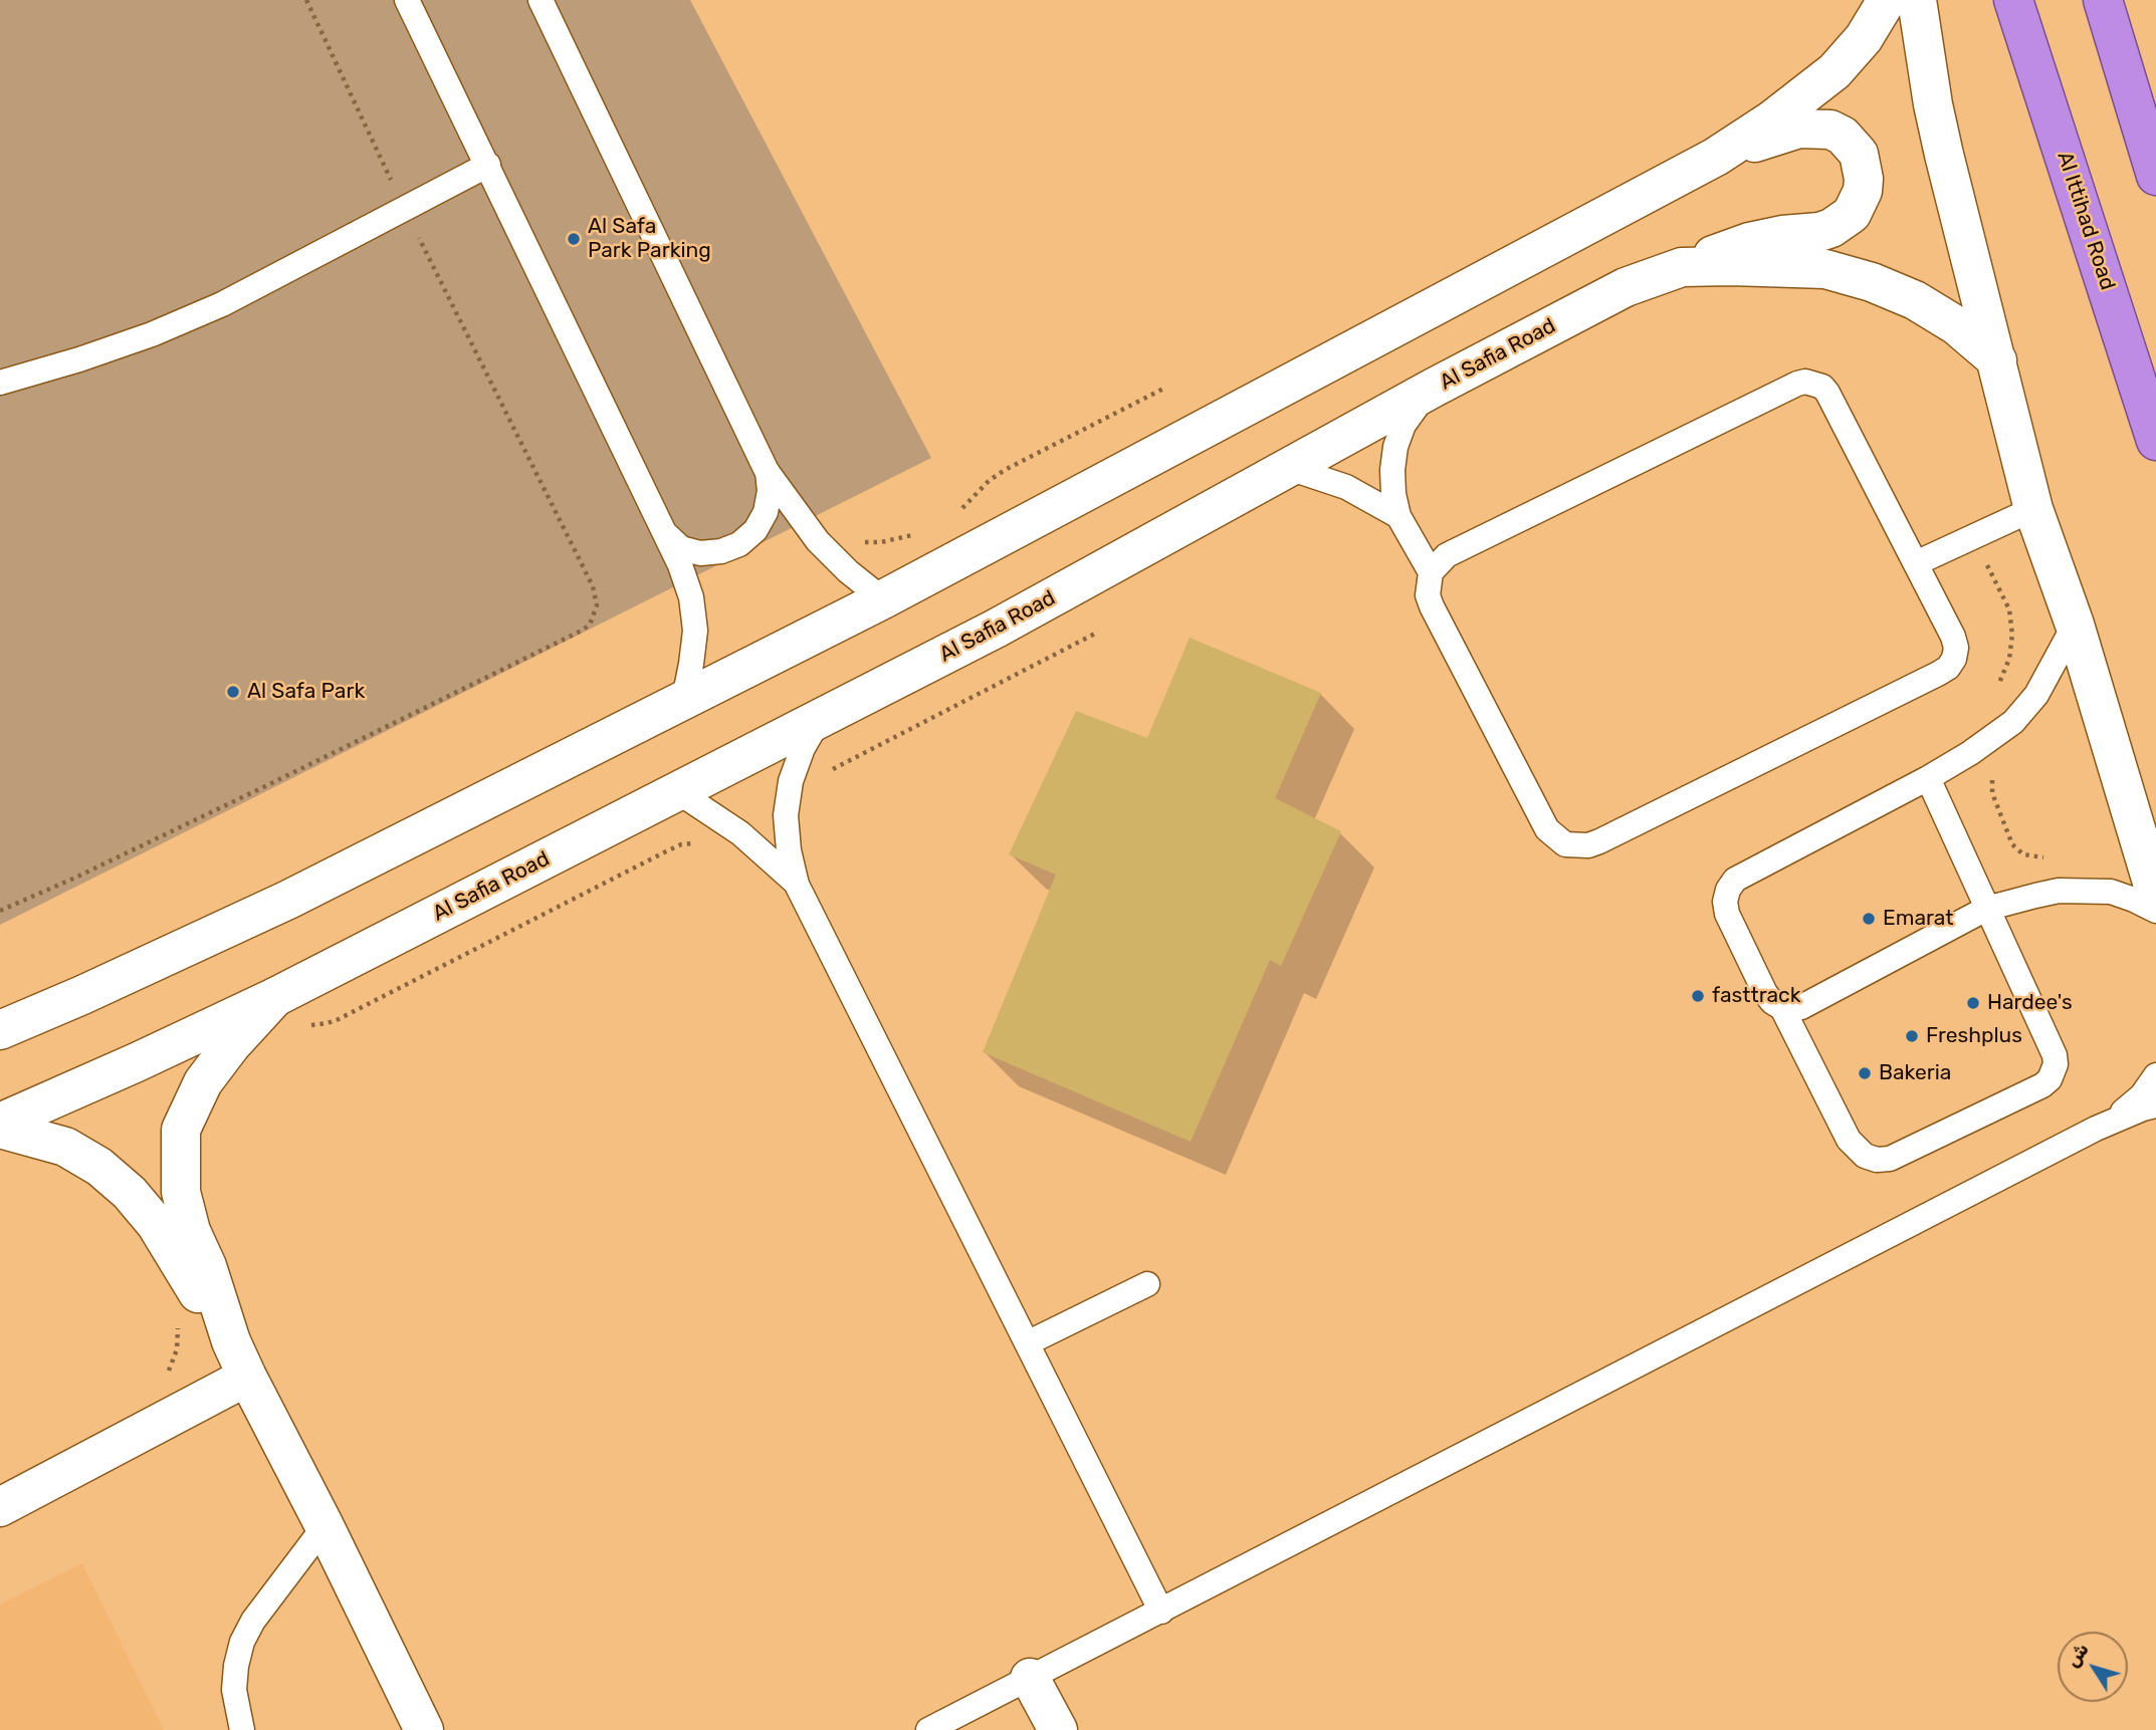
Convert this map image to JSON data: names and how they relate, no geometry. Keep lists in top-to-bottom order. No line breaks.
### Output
{"streets":{"highway":["Al Ittihad Road"],"main road":["Al Safia Road"]},"places":["Al Safa Park Parking","Al Safa Park","Emarat","fasttrack","Hardee's","Freshplus","Bakeria"],"north":"top left"}
